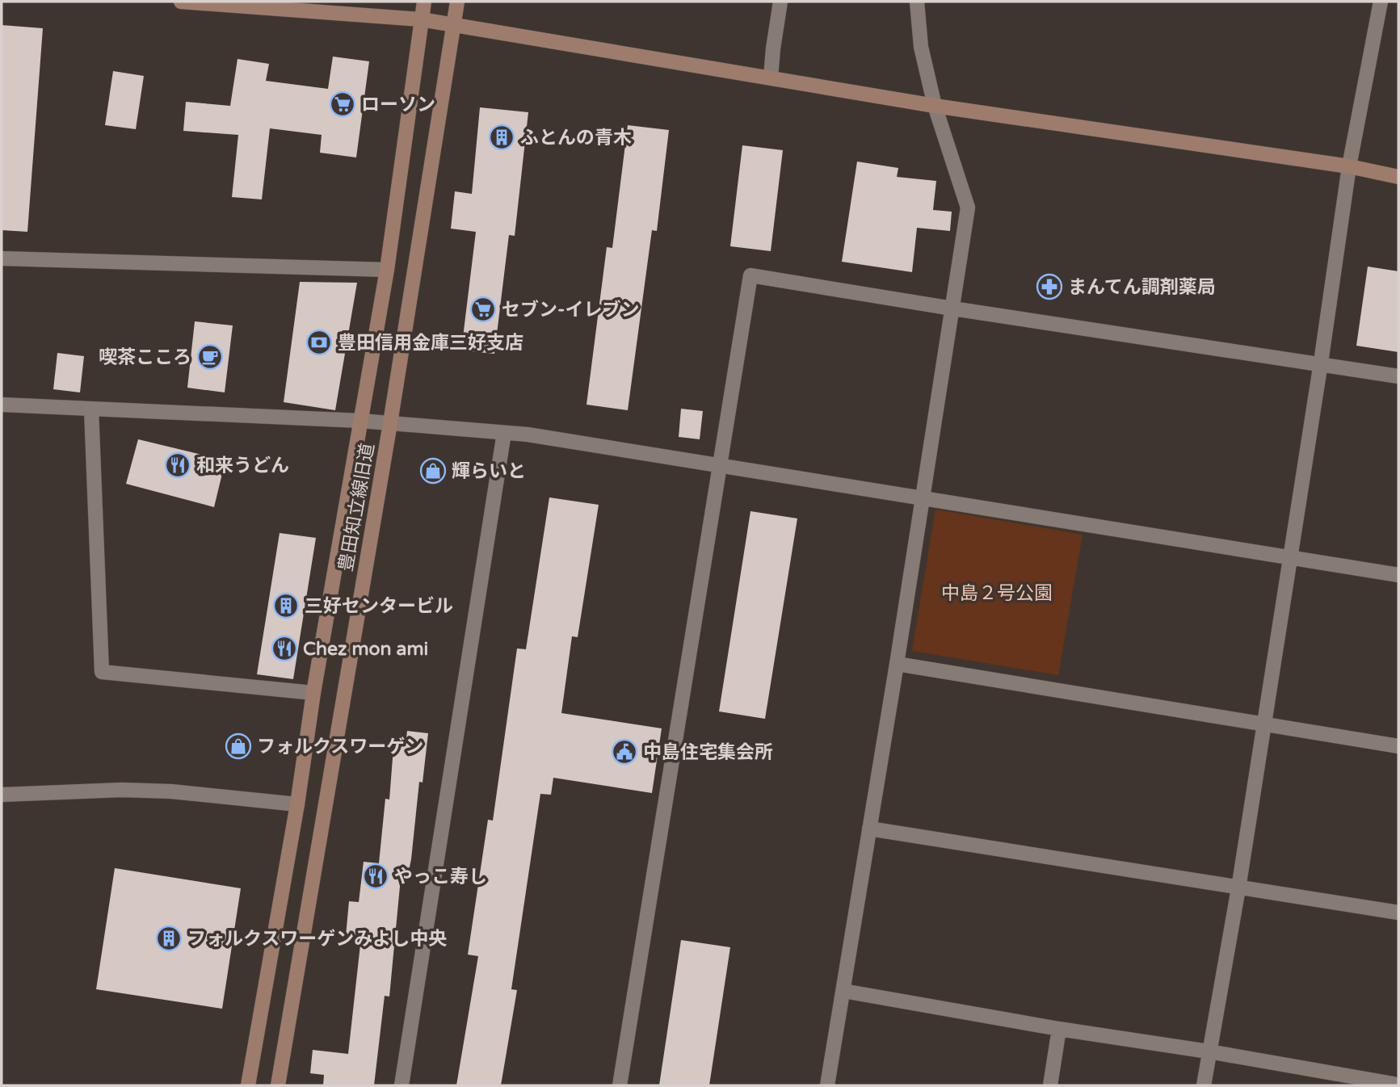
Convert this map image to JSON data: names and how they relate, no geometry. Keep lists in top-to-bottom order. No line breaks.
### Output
{"streets":{"street":["豊田知立線旧道"]},"parks":["中島２号公園"],"places":{"supermarket":["ローソン","セブン-イレブン"],"building":["ふとんの青木","三好センタービル","フォルクスワーゲンみよし中央"],"pharmacy":["まんてん調剤薬局"],"bank":["豊田信用金庫三好支店"],"cafe":["喫茶こころ"],"restaurant":["和来うどん","Chez mon ami","やっこ寿し"],"shop":["輝らいと","フォルクスワーゲン"],"public building":["中島住宅集会所"]}}
